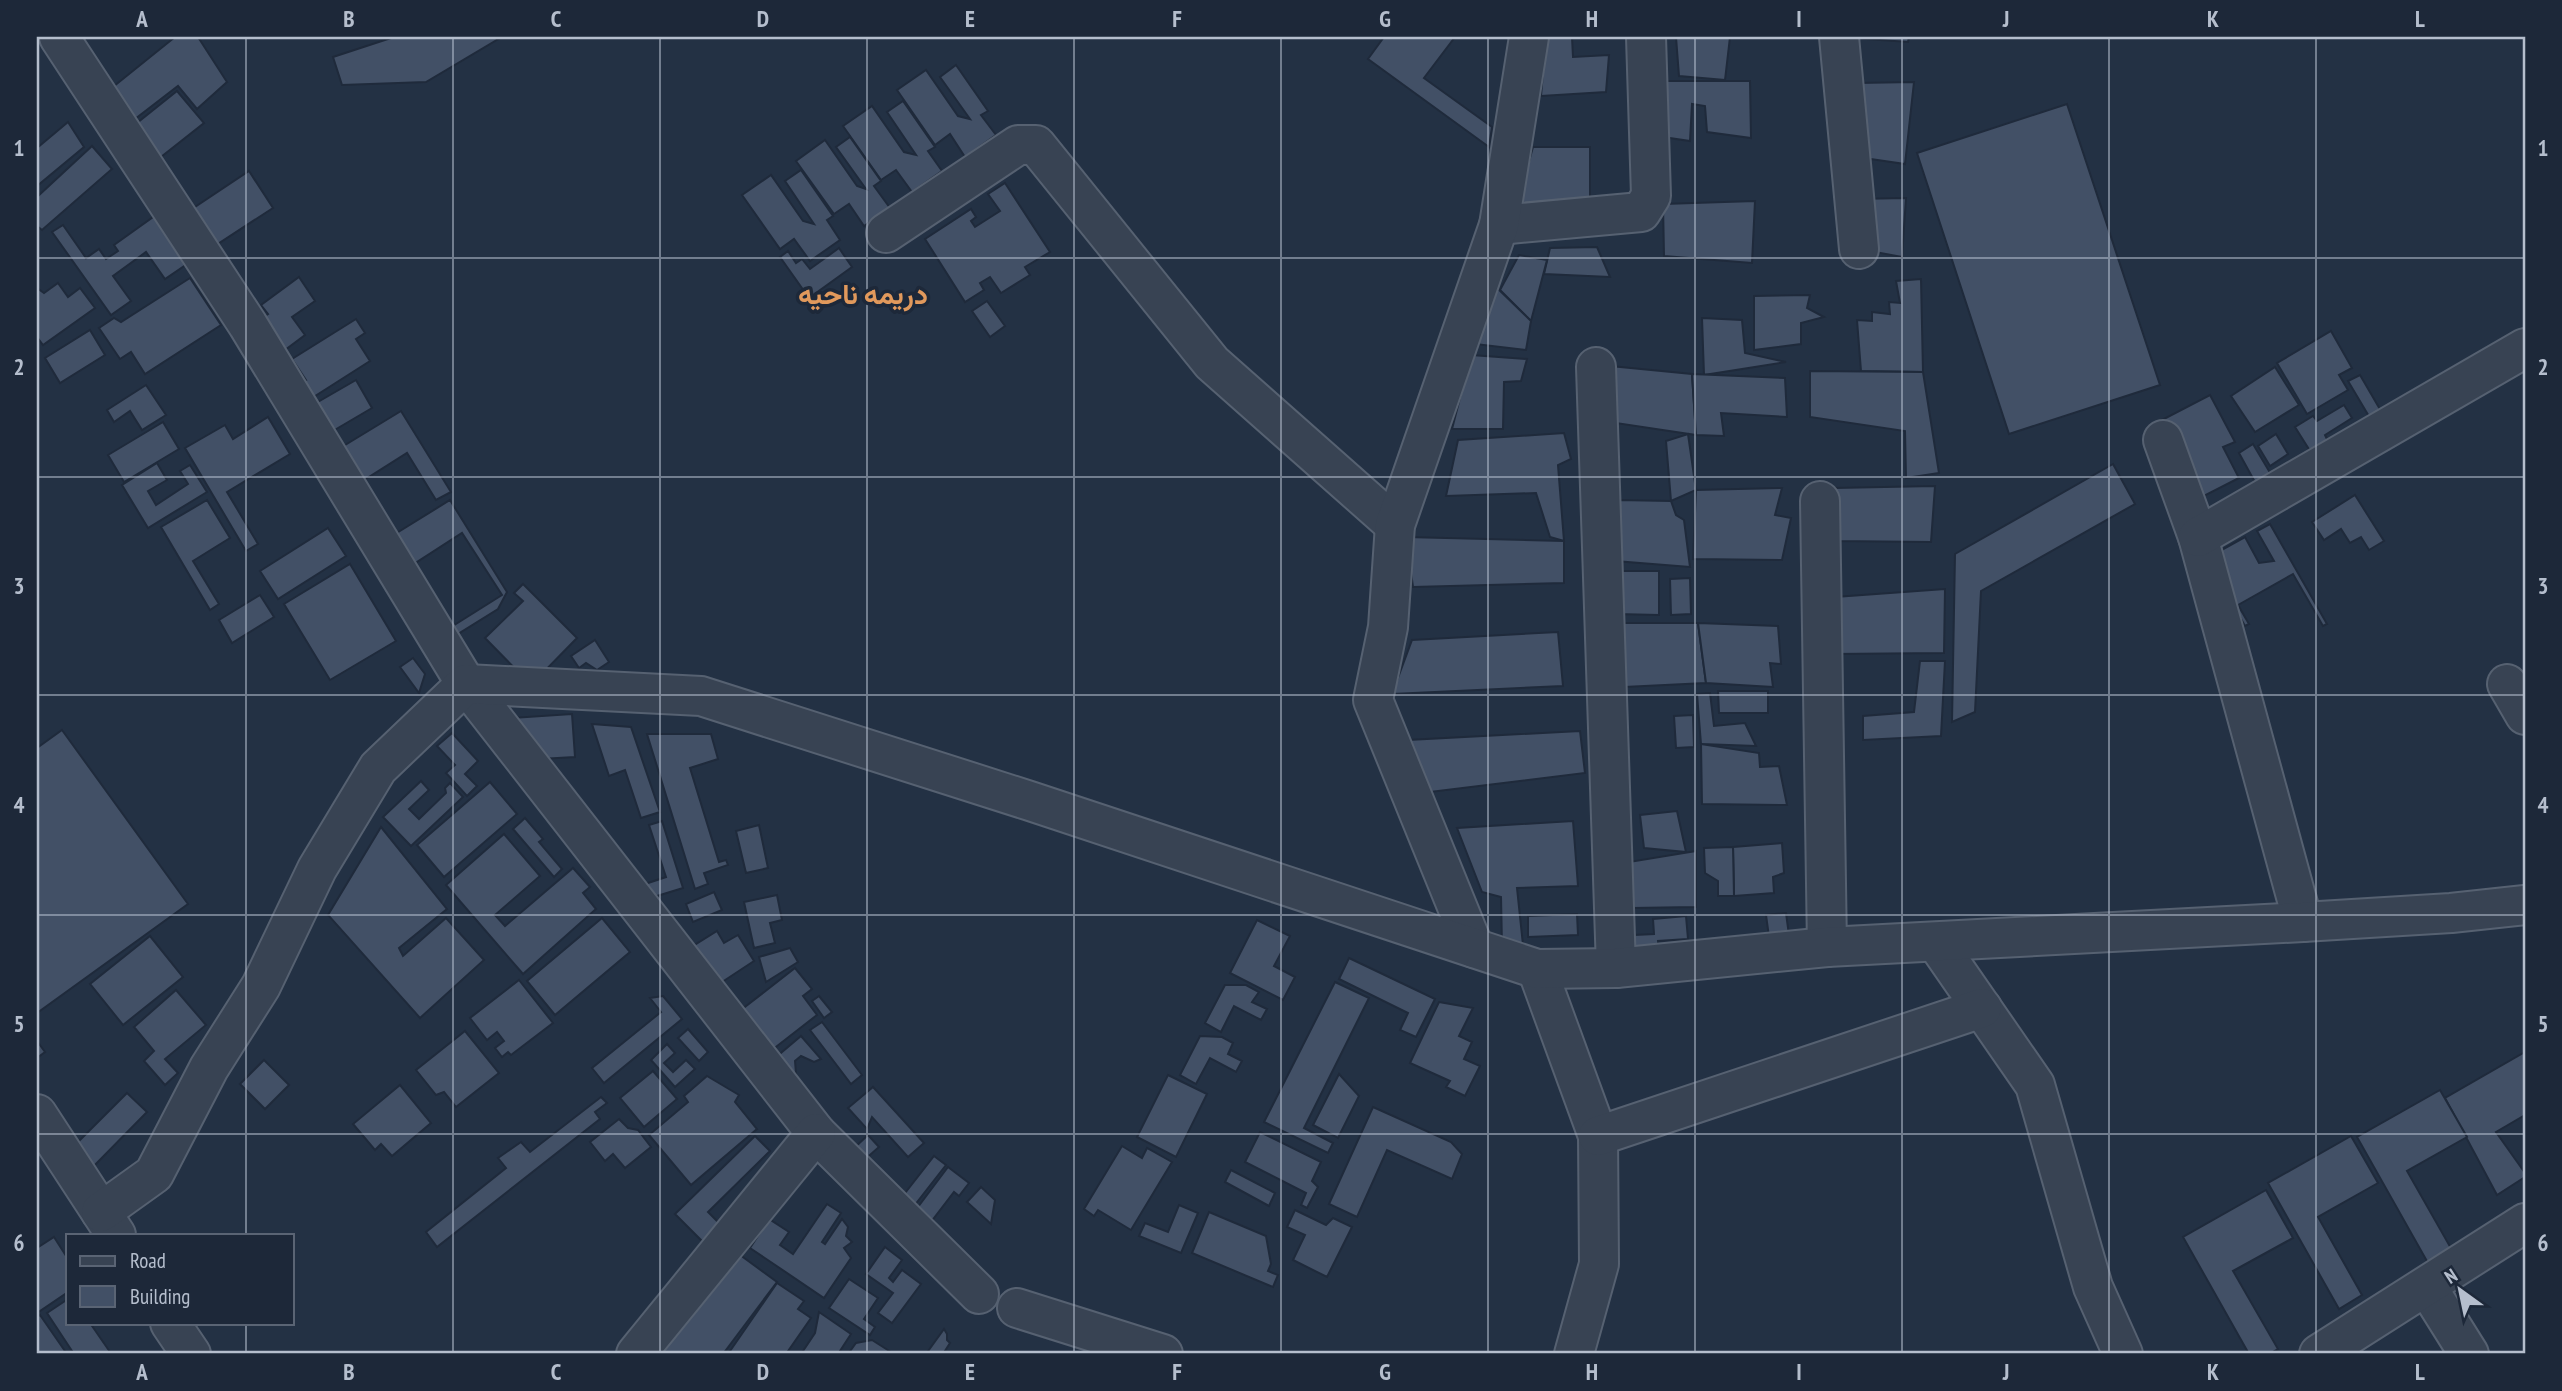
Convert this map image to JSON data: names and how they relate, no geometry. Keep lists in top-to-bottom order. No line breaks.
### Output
{"districts":["دریمه ناحیه"],"legend":["Road","Building"],"north":"top left","grid":{"columns":["A","B","C","D","E","F","G","H","I","J","K","L"],"rows":["1","2","3","4","5","6"]}}
